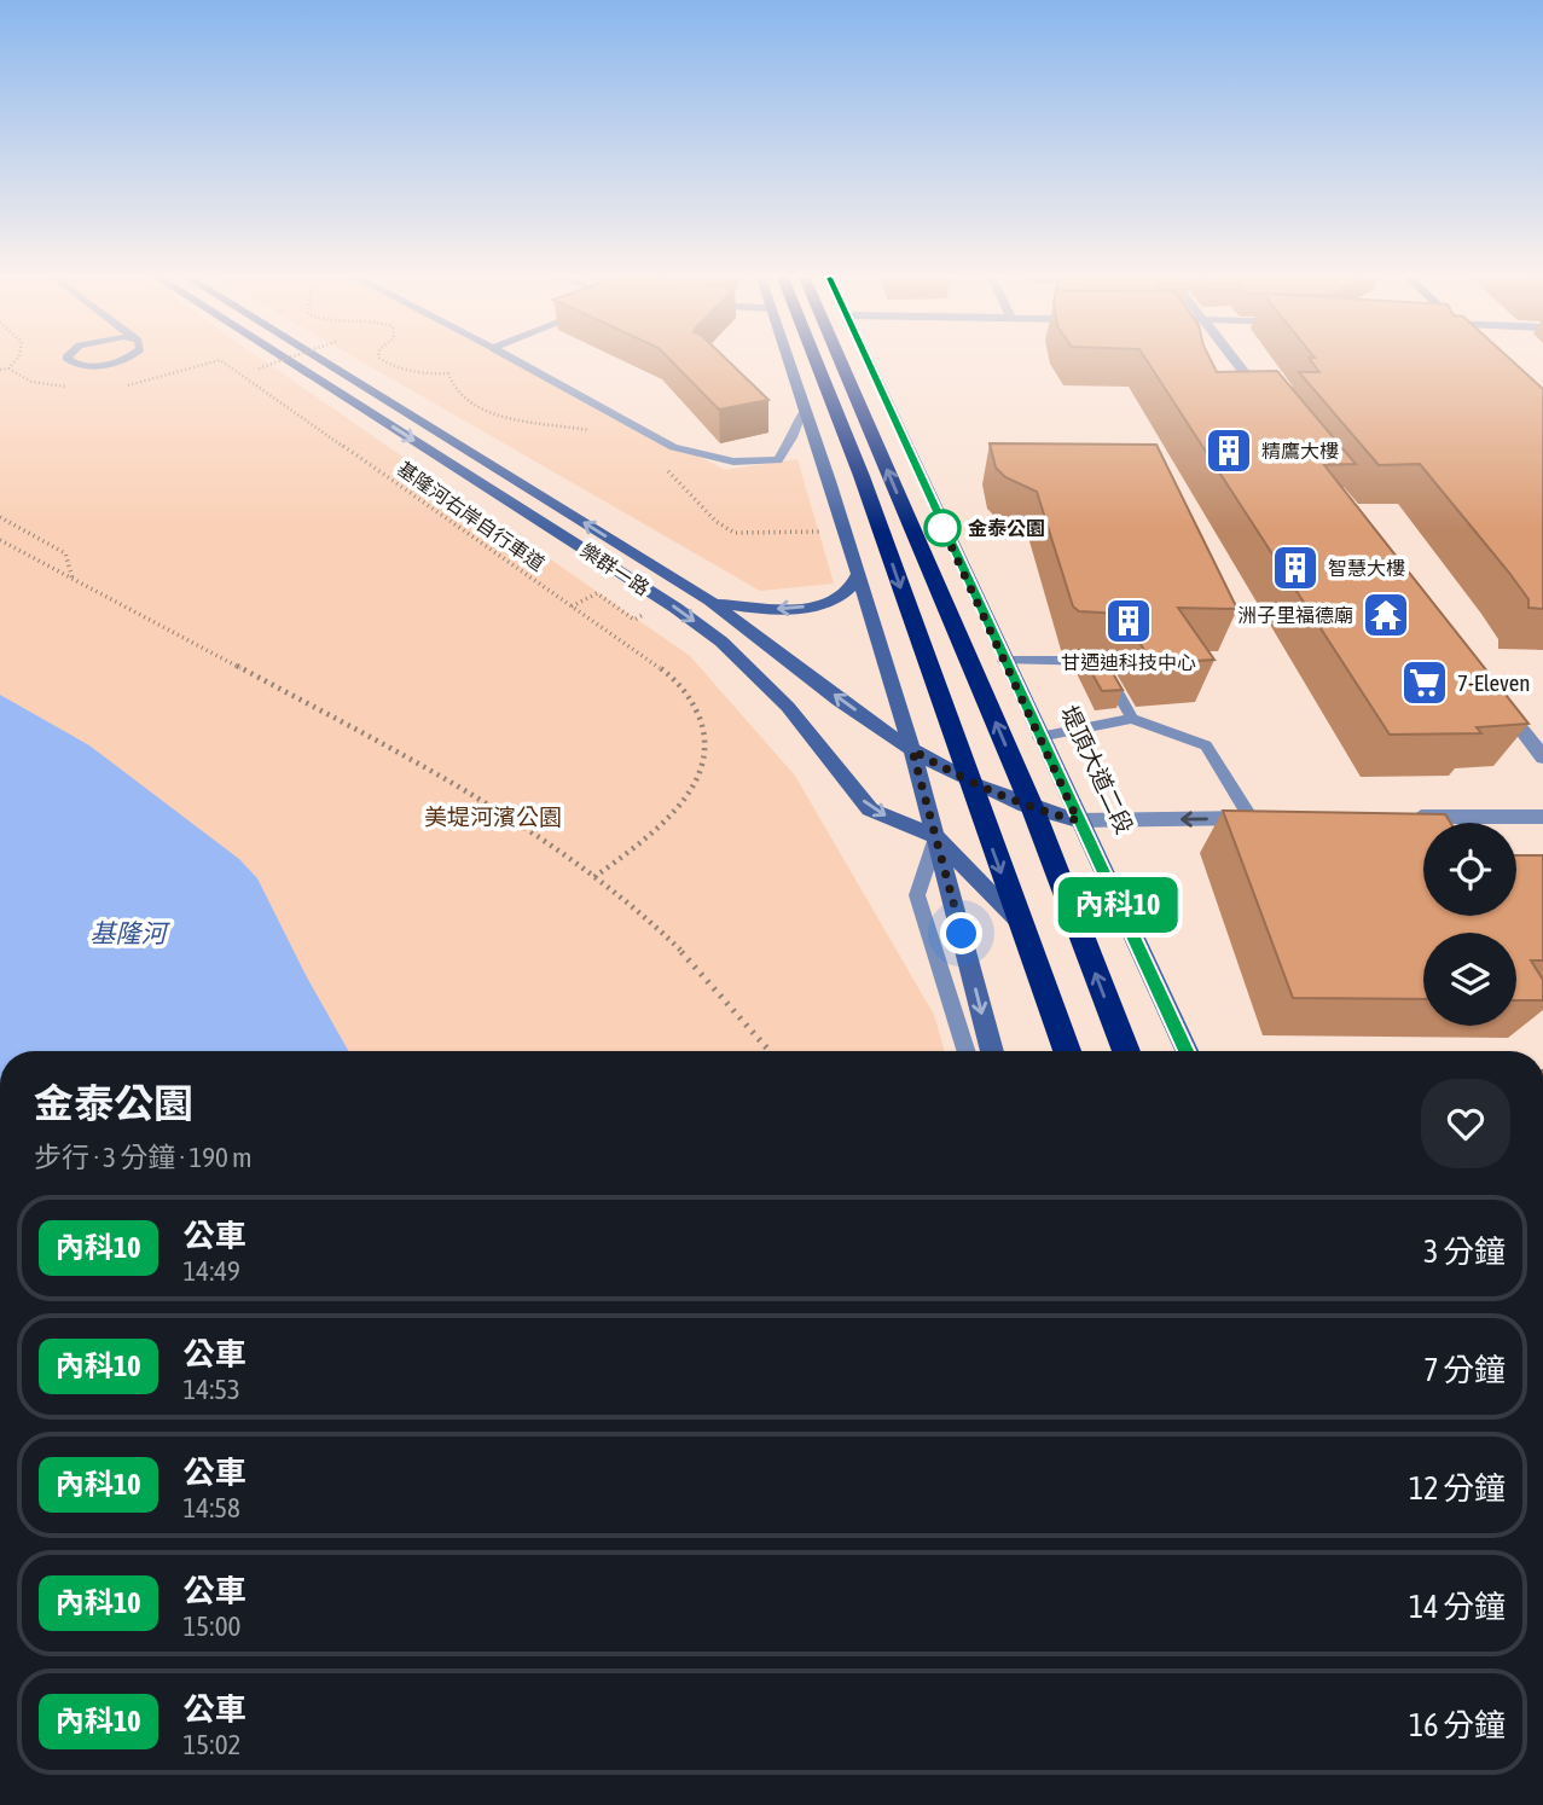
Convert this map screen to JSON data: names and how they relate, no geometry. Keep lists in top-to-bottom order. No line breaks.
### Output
{"streets":{"main road":["樂群一路","堤頂大道二段"],"path":["基隆河右岸自行車道"]},"crossings":[["樂群一路","堤頂大道二段"]],"water":["基隆河"],"parks":["美堤河濱公園"],"places":{"building":["精鷹大樓","智慧大樓","甘迺迪科技中心"],"other":["金泰公園"],"temple":["洲子里福德廟"],"supermarket":["7-Eleven"]},"lines":["bus line 內科10"],"page":{"on_map":"內科10","heading":["金泰公園","步行 · 3 分鐘 · 190 m"],"list":[{"mark":"內科10","name":"公車","note":"14:49","value":"3 分鐘"},{"mark":"內科10","name":"公車","note":"14:53","value":"7 分鐘"},{"mark":"內科10","name":"公車","note":"14:58","value":"12 分鐘"},{"mark":"內科10","name":"公車","note":"15:00","value":"14 分鐘"},{"mark":"內科10","name":"公車","note":"15:02","value":"16 分鐘"}]}}
